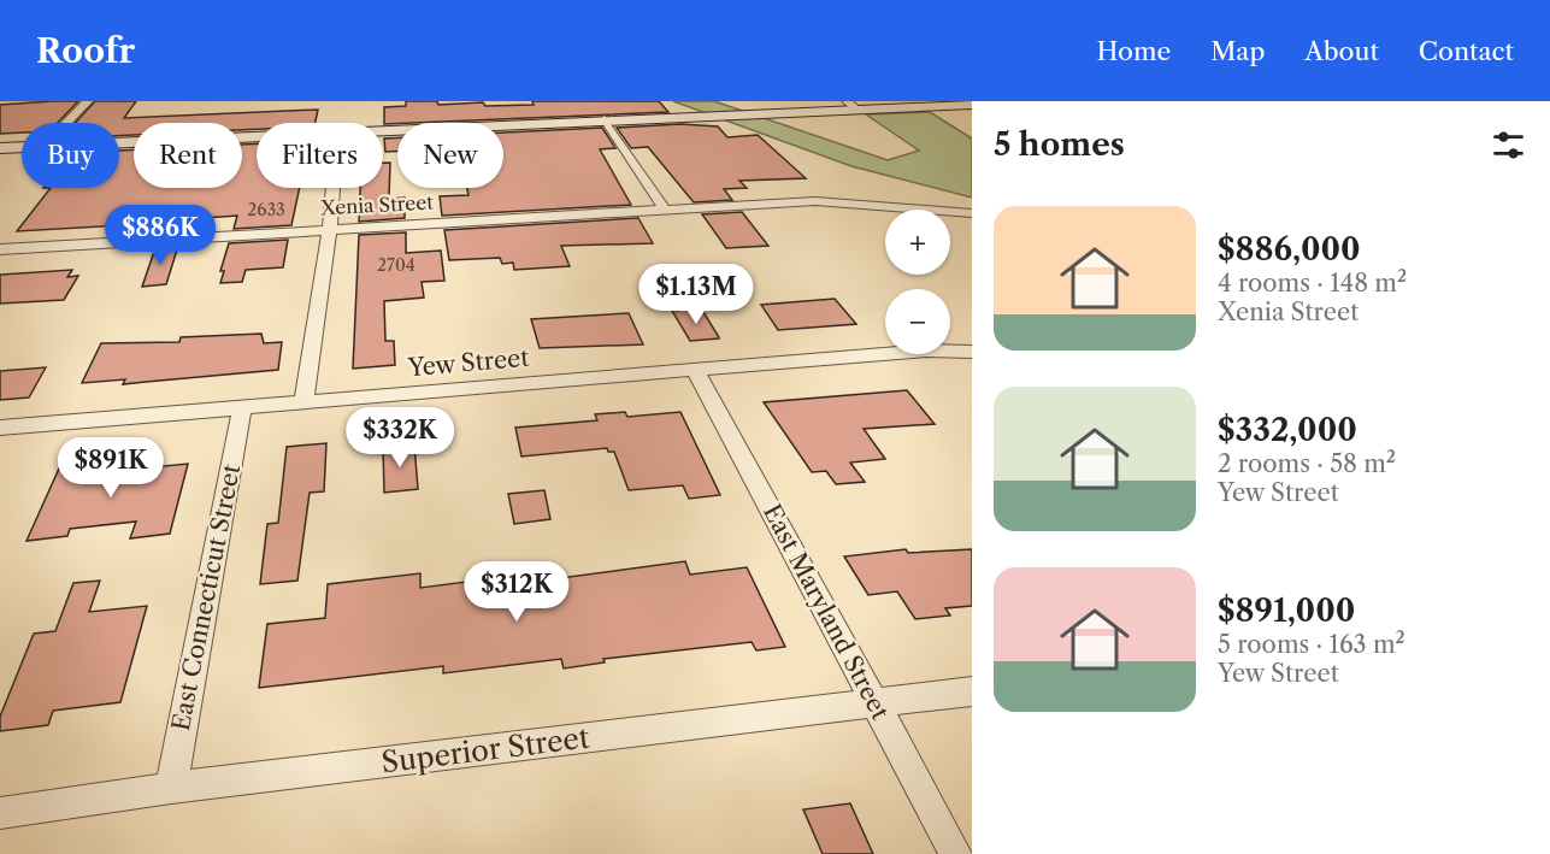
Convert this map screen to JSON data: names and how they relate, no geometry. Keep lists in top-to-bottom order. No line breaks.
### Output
{"streets":{"street":["Xenia Street","Yew Street","East Connecticut Street","East Maryland Street","Superior Street"]},"crossings":[["Yew Street","East Connecticut Street"],["Yew Street","East Maryland Street"],["East Connecticut Street","Superior Street"],["East Maryland Street","Superior Street"]],"house_numbers":["2633","2704"],"page":{"header":"Roofr","nav":["Home","Map","About","Contact"],"heading":"5 homes","chip":["Buy","Rent","Filters","New"],"list":[{"name":"$886,000","note":"4 rooms · 148 m² · Xenia Street"},{"name":"$332,000","note":"2 rooms · 58 m² · Yew Street"},{"name":"$891,000","note":"5 rooms · 163 m² · Yew Street"}],"price":["$886K","$1.13M","$332K","$891K","$312K"],"map_buttons":["+","−"]}}
